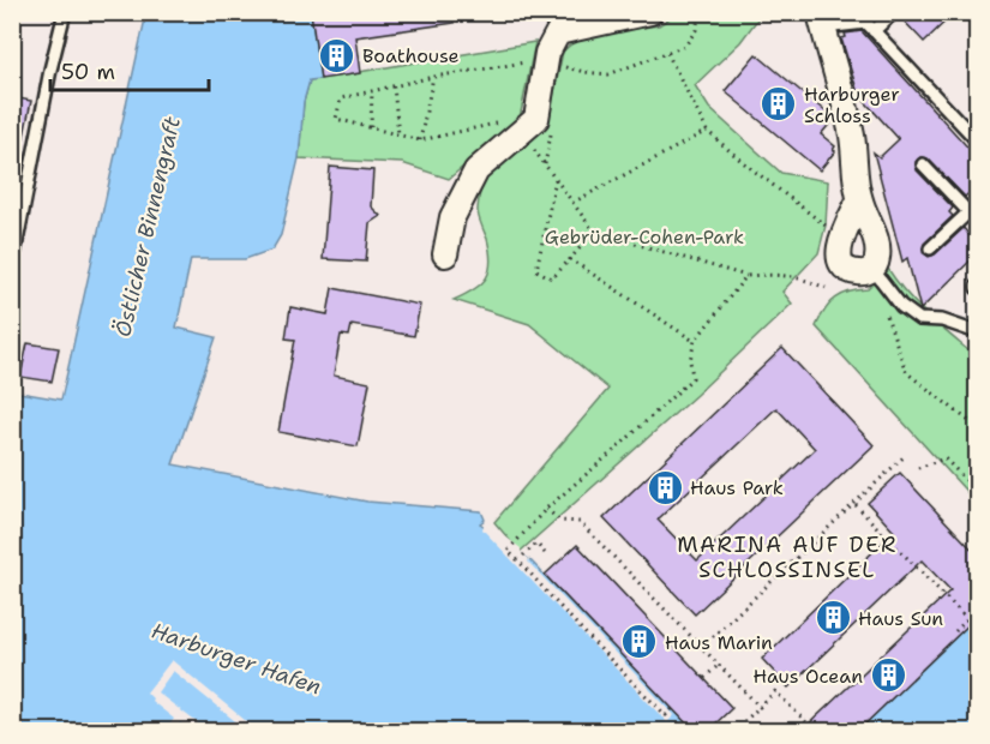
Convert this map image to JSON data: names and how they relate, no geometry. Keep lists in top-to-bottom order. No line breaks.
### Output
{"districts":["MARINA AUF DER SCHLOSSINSEL"],"water":["Östlicher Binnengraft","Harburger Hafen"],"parks":["Gebrüder-Cohen-Park"],"places":{"building":["Boathouse","Harburger Schloss","Haus Park","Haus Sun","Haus Marin","Haus Ocean"]},"scale_bar":"50 m"}
